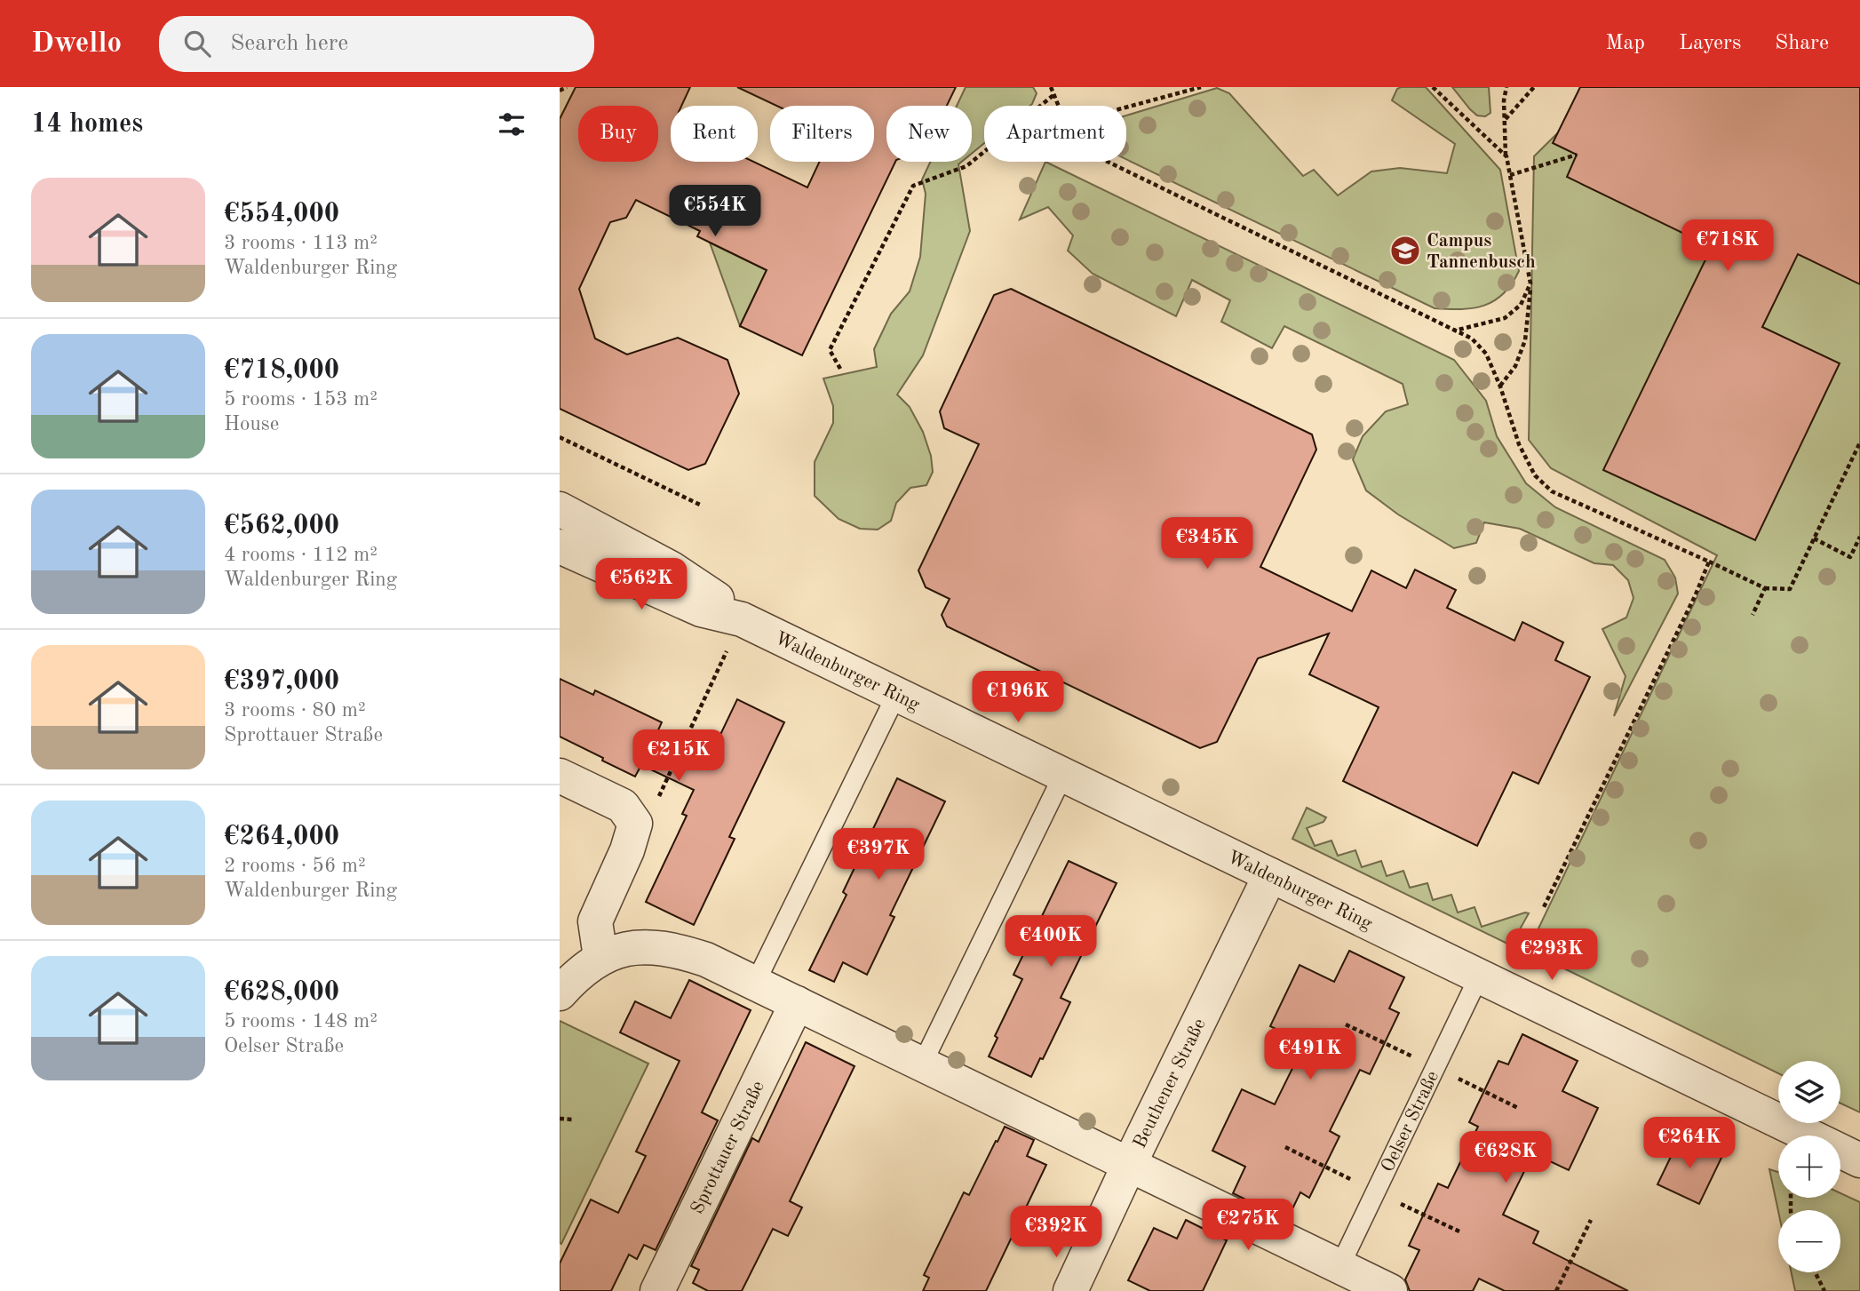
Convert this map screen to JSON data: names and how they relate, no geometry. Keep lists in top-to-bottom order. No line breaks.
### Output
{"streets":{"street":["Waldenburger Ring","Beuthener Straße","Sprottauer Straße"],"lane":["Oelser Straße"]},"crossings":[["Waldenburger Ring","Beuthener Straße"],["Waldenburger Ring","Oelser Straße"]],"places":{"school or university":["Campus Tannenbusch"]},"page":{"header":"Dwello","search":"Search here","nav":["Map","Layers","Share"],"heading":"14 homes","chip":["Buy","Rent","Filters","New","Apartment"],"list":[{"name":"€554,000","note":"3 rooms · 113 m² · Waldenburger Ring"},{"name":"€718,000","note":"5 rooms · 153 m² · House"},{"name":"€562,000","note":"4 rooms · 112 m² · Waldenburger Ring"},{"name":"€397,000","note":"3 rooms · 80 m² · Sprottauer Straße"},{"name":"€264,000","note":"2 rooms · 56 m² · Waldenburger Ring"},{"name":"€628,000","note":"5 rooms · 148 m² · Oelser Straße"}],"price":["€554K","€718K","€345K","€562K","€196K","€215K","€397K","€400K","€293K","€491K","€264K","€628K","€275K","€392K"],"map_buttons":["+","−"]}}
